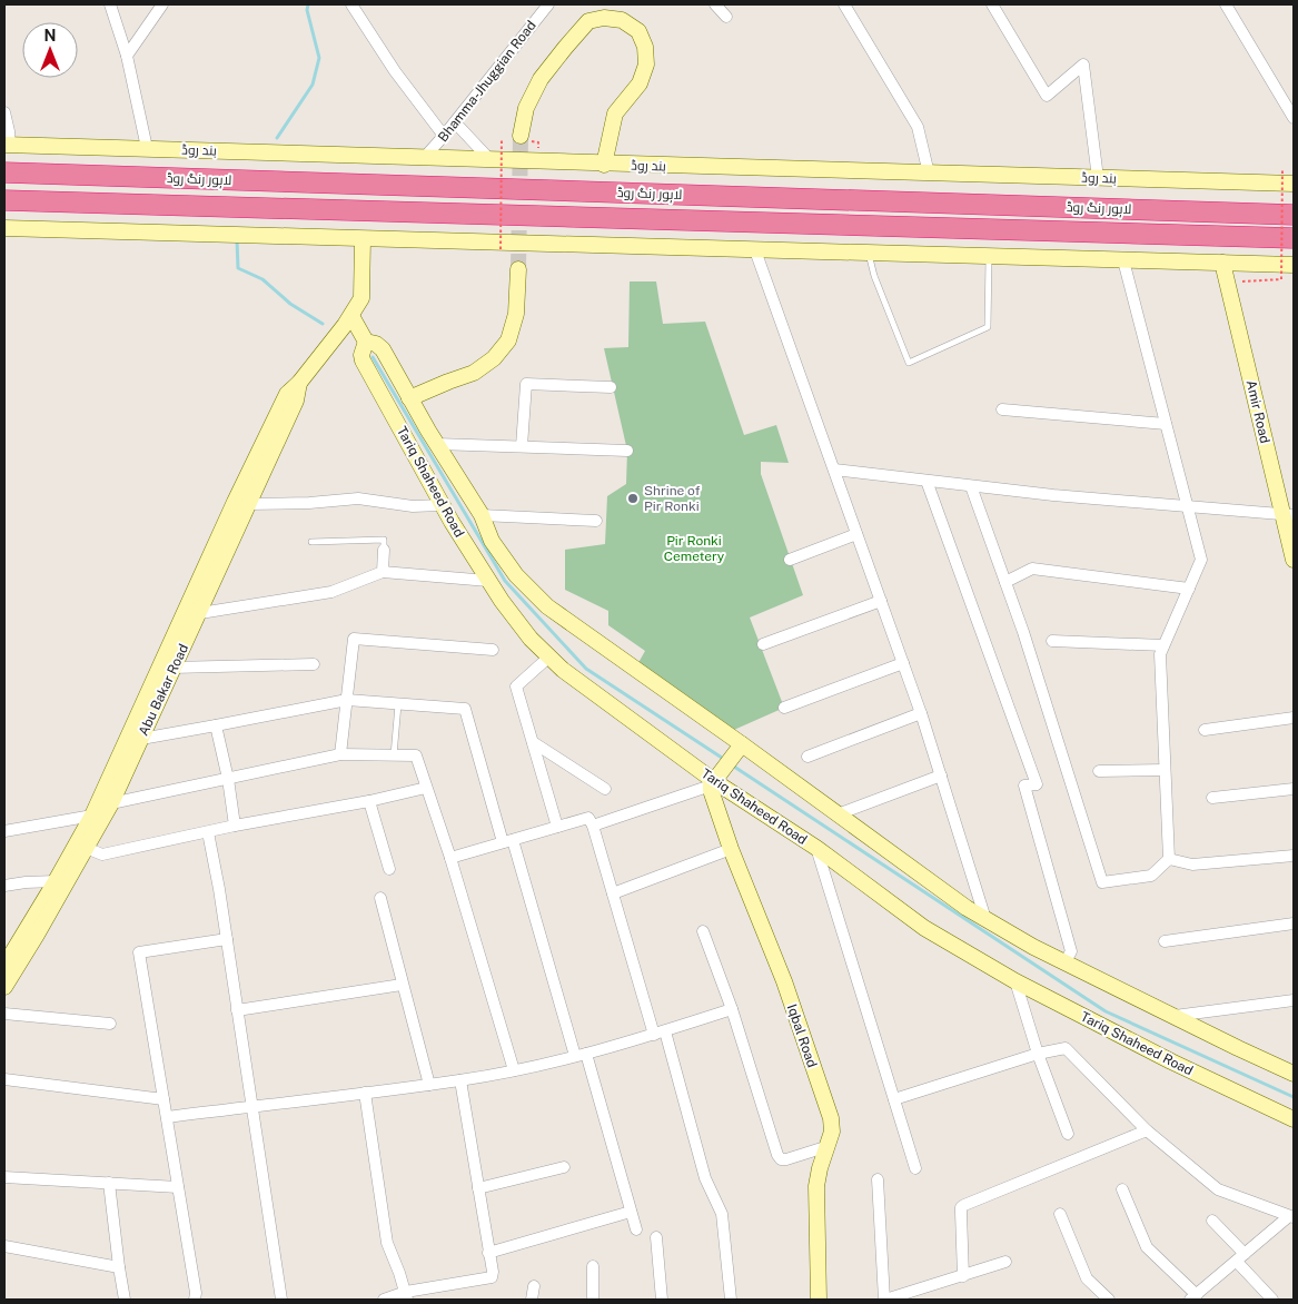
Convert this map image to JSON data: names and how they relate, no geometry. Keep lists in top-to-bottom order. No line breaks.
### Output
{"streets":{"highway":["لاہور رنگ روڈ"],"main road":["بند روڈ","Amir Road","Tariq Shaheed Road","Abu Bakar Road","Iqbal Road"],"street":["Bhamma-Jhuggian Road"]},"crossings":[["Bhamma-Jhuggian Road","بند روڈ"],["Tariq Shaheed Road","Abu Bakar Road"],["Tariq Shaheed Road","Iqbal Road"]],"parks":["Pir Ronki Cemetery"],"places":["Shrine of Pir Ronki"],"north":"top"}
